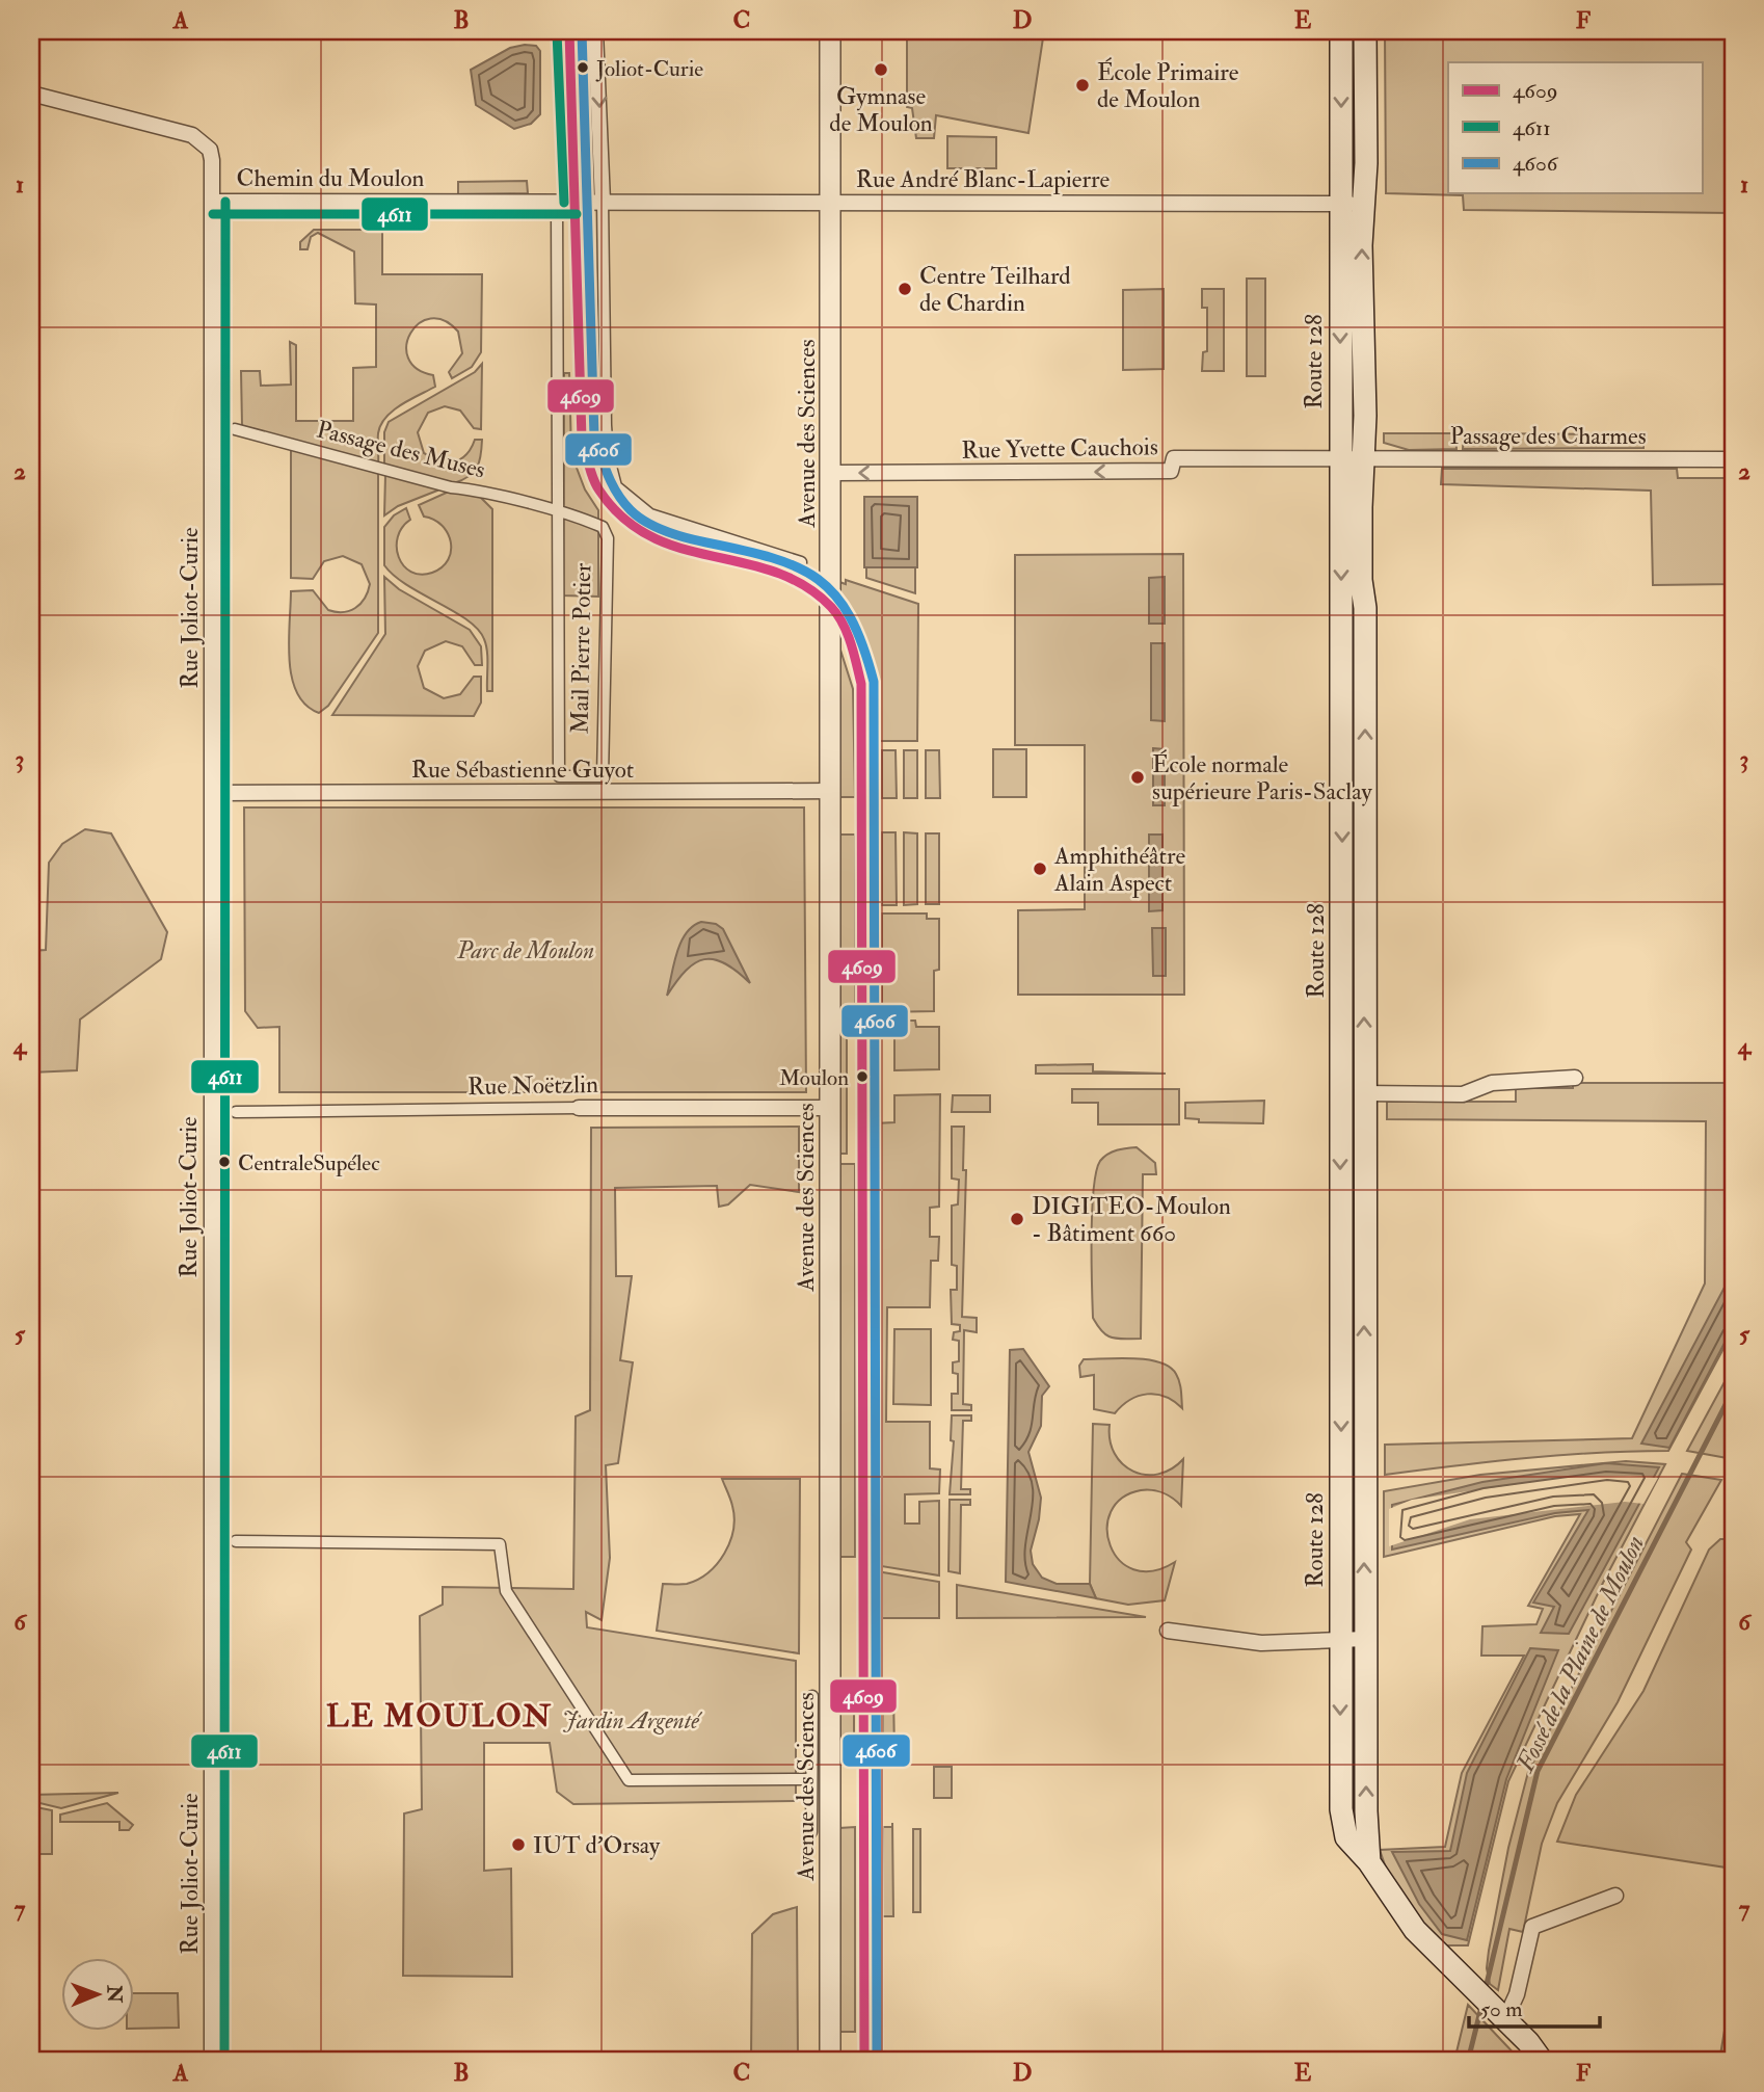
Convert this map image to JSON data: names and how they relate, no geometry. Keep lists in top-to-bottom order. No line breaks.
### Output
{"streets":{"main road":["Route 128"],"street":["Chemin du Moulon","Rue André Blanc-Lapierre","Avenue des Sciences","Passage des Charmes","Rue Yvette Cauchois","Passage des Muses","Rue Joliot-Curie","Mail Pierre Potier","Rue Sébastienne Guyot","Rue Noëtzlin"]},"crossings":[["Chemin du Moulon","Rue André Blanc-Lapierre"],["Chemin du Moulon","Rue Joliot-Curie"],["Chemin du Moulon","Mail Pierre Potier"],["Rue André Blanc-Lapierre","Route 128"],["Rue André Blanc-Lapierre","Avenue des Sciences"],["Route 128","Passage des Charmes"],["Route 128","Rue Yvette Cauchois"],["Avenue des Sciences","Rue Yvette Cauchois"],["Avenue des Sciences","Rue Sébastienne Guyot"],["Avenue des Sciences","Rue Noëtzlin"],["Passage des Charmes","Rue Yvette Cauchois"],["Passage des Muses","Mail Pierre Potier"],["Rue Joliot-Curie","Rue Sébastienne Guyot"]],"one_way":["Rue Yvette Cauchois"],"districts":["LE MOULON"],"water":["Fossé de la Plaine de Moulon"],"parks":["Parc de Moulon","Jardin Argenté"],"places":["Joliot-Curie","Gymnase de Moulon","École Primaire de Moulon","Centre Teilhard de Chardin","École normale supérieure Paris-Saclay","Amphithéâtre Alain Aspect","Moulon","CentraleSupélec","DIGITEO-Moulon - Bâtiment 660","IUT d'Orsay"],"lines":["transit line 4609","transit line 4606","transit line 4611"],"legend":["4609","4611","4606"],"scale_bar":"50 m","north":"right","grid":{"columns":["A","B","C","D","E","F"],"rows":["1","2","3","4","5","6","7"]}}
